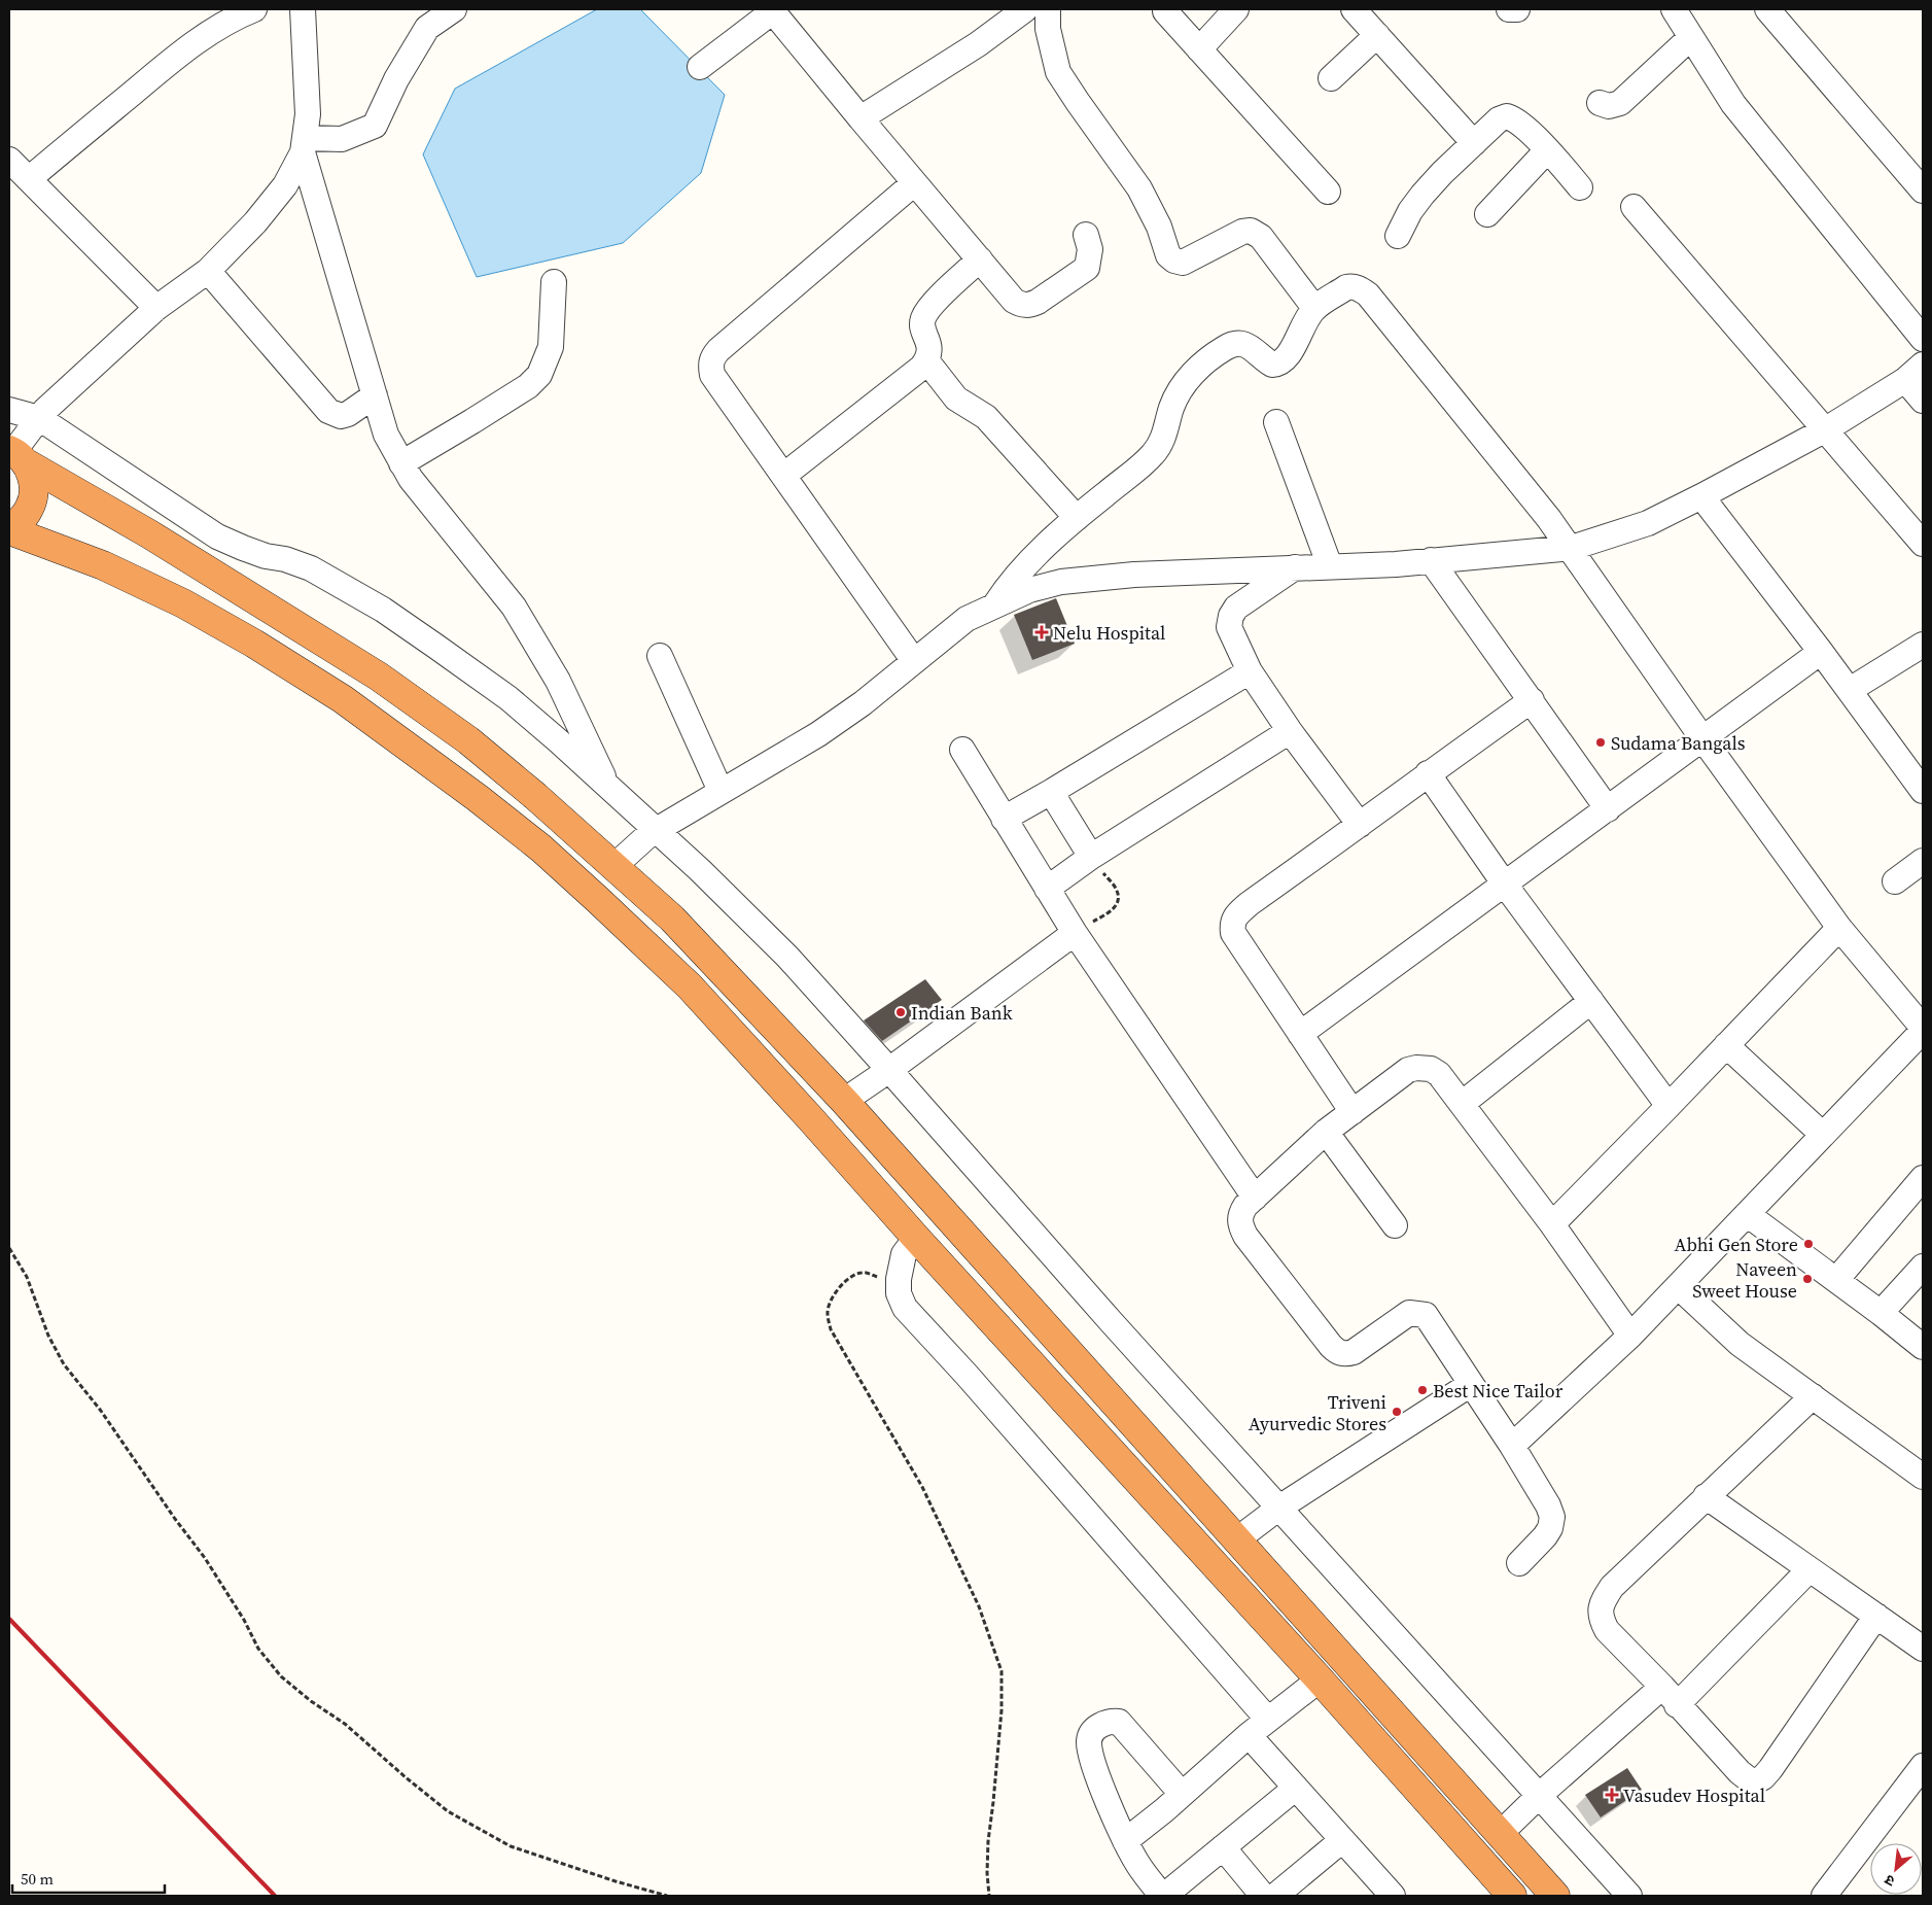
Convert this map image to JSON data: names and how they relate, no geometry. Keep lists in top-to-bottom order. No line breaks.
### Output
{"places":{"health":["Nelu Hospital","Vasudev Hospital"],"other":["Sudama Bangals","Indian Bank","Abhi Gen Store","Naveen Sweet House","Best Nice Tailor","Triveni Ayurvedic Stores"]},"scale_bar":"50 m","north":"bottom left"}
